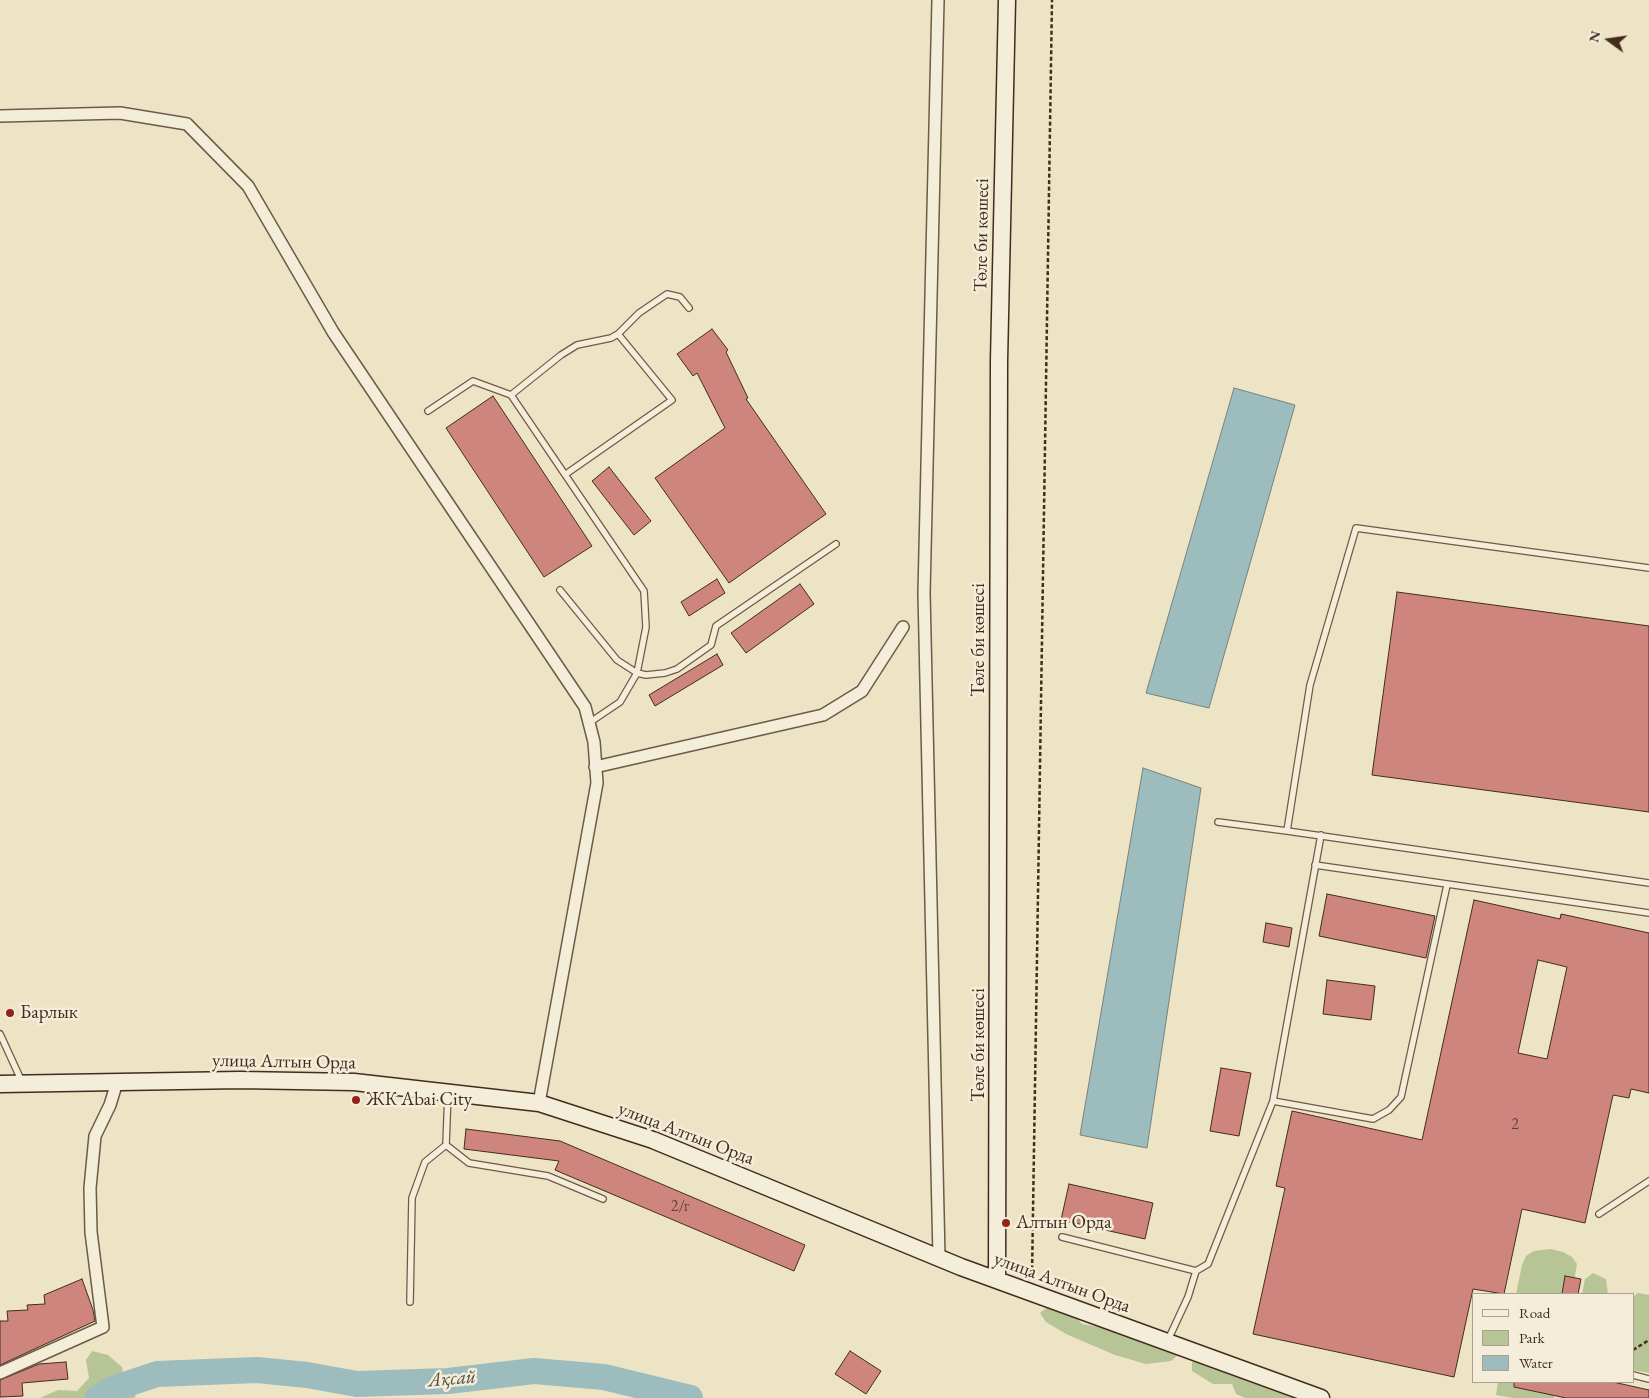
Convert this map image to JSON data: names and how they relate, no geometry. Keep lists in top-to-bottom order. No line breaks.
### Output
{"streets":{"main road":["Төле би көшесі","улица Алтын Орда"]},"crossings":[["Төле би көшесі","улица Алтын Орда"]],"water":["Ақсай"],"places":["Барлык","ЖК Abai City","Алтын Орда"],"house_numbers":["2","2/г"],"legend":["Road","Park","Water"],"north":"left"}
